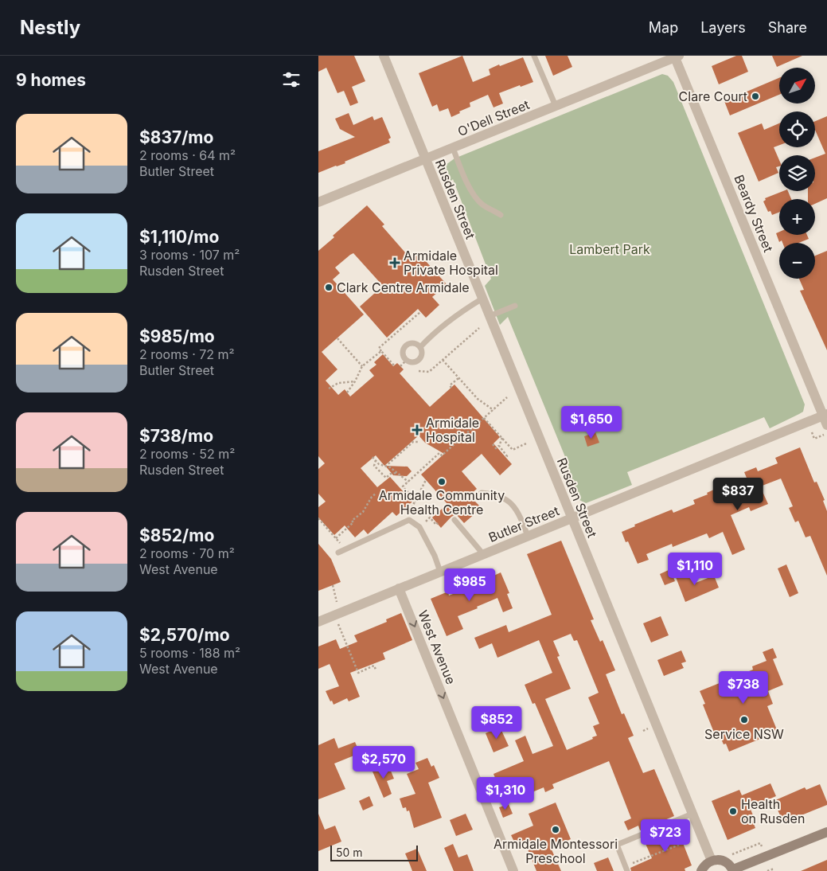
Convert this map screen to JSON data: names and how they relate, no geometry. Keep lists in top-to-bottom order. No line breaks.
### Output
{"streets":{"street":["O'Dell Street","Rusden Street","Beardy Street","Butler Street","West Avenue"]},"crossings":[["O'Dell Street","Rusden Street"],["O'Dell Street","Beardy Street"],["Rusden Street","Butler Street"],["Beardy Street","Butler Street"],["Butler Street","West Avenue"]],"one_way":["West Avenue"],"parks":["Lambert Park"],"places":{"other":["Clare Court","Clark Centre Armidale","Armidale Community Health Centre","Service NSW","Health on Rusden","Armidale Montessori Preschool"],"health":["Armidale Private Hospital","Armidale Hospital"]},"scale_bar":"50 m","north":"top right","page":{"header":"Nestly","nav":["Map","Layers","Share"],"heading":"9 homes","map_buttons":["+","−"],"list":[{"name":"$837/mo","note":"2 rooms · 64 m² · Butler Street"},{"name":"$1,110/mo","note":"3 rooms · 107 m² · Rusden Street"},{"name":"$985/mo","note":"2 rooms · 72 m² · Butler Street"},{"name":"$738/mo","note":"2 rooms · 52 m² · Rusden Street"},{"name":"$852/mo","note":"2 rooms · 70 m² · West Avenue"},{"name":"$2,570/mo","note":"5 rooms · 188 m² · West Avenue"}],"price":["$1,650","$837","$1,110","$985","$738","$852","$2,570","$1,310","$723"],"scale":"50 m"}}
